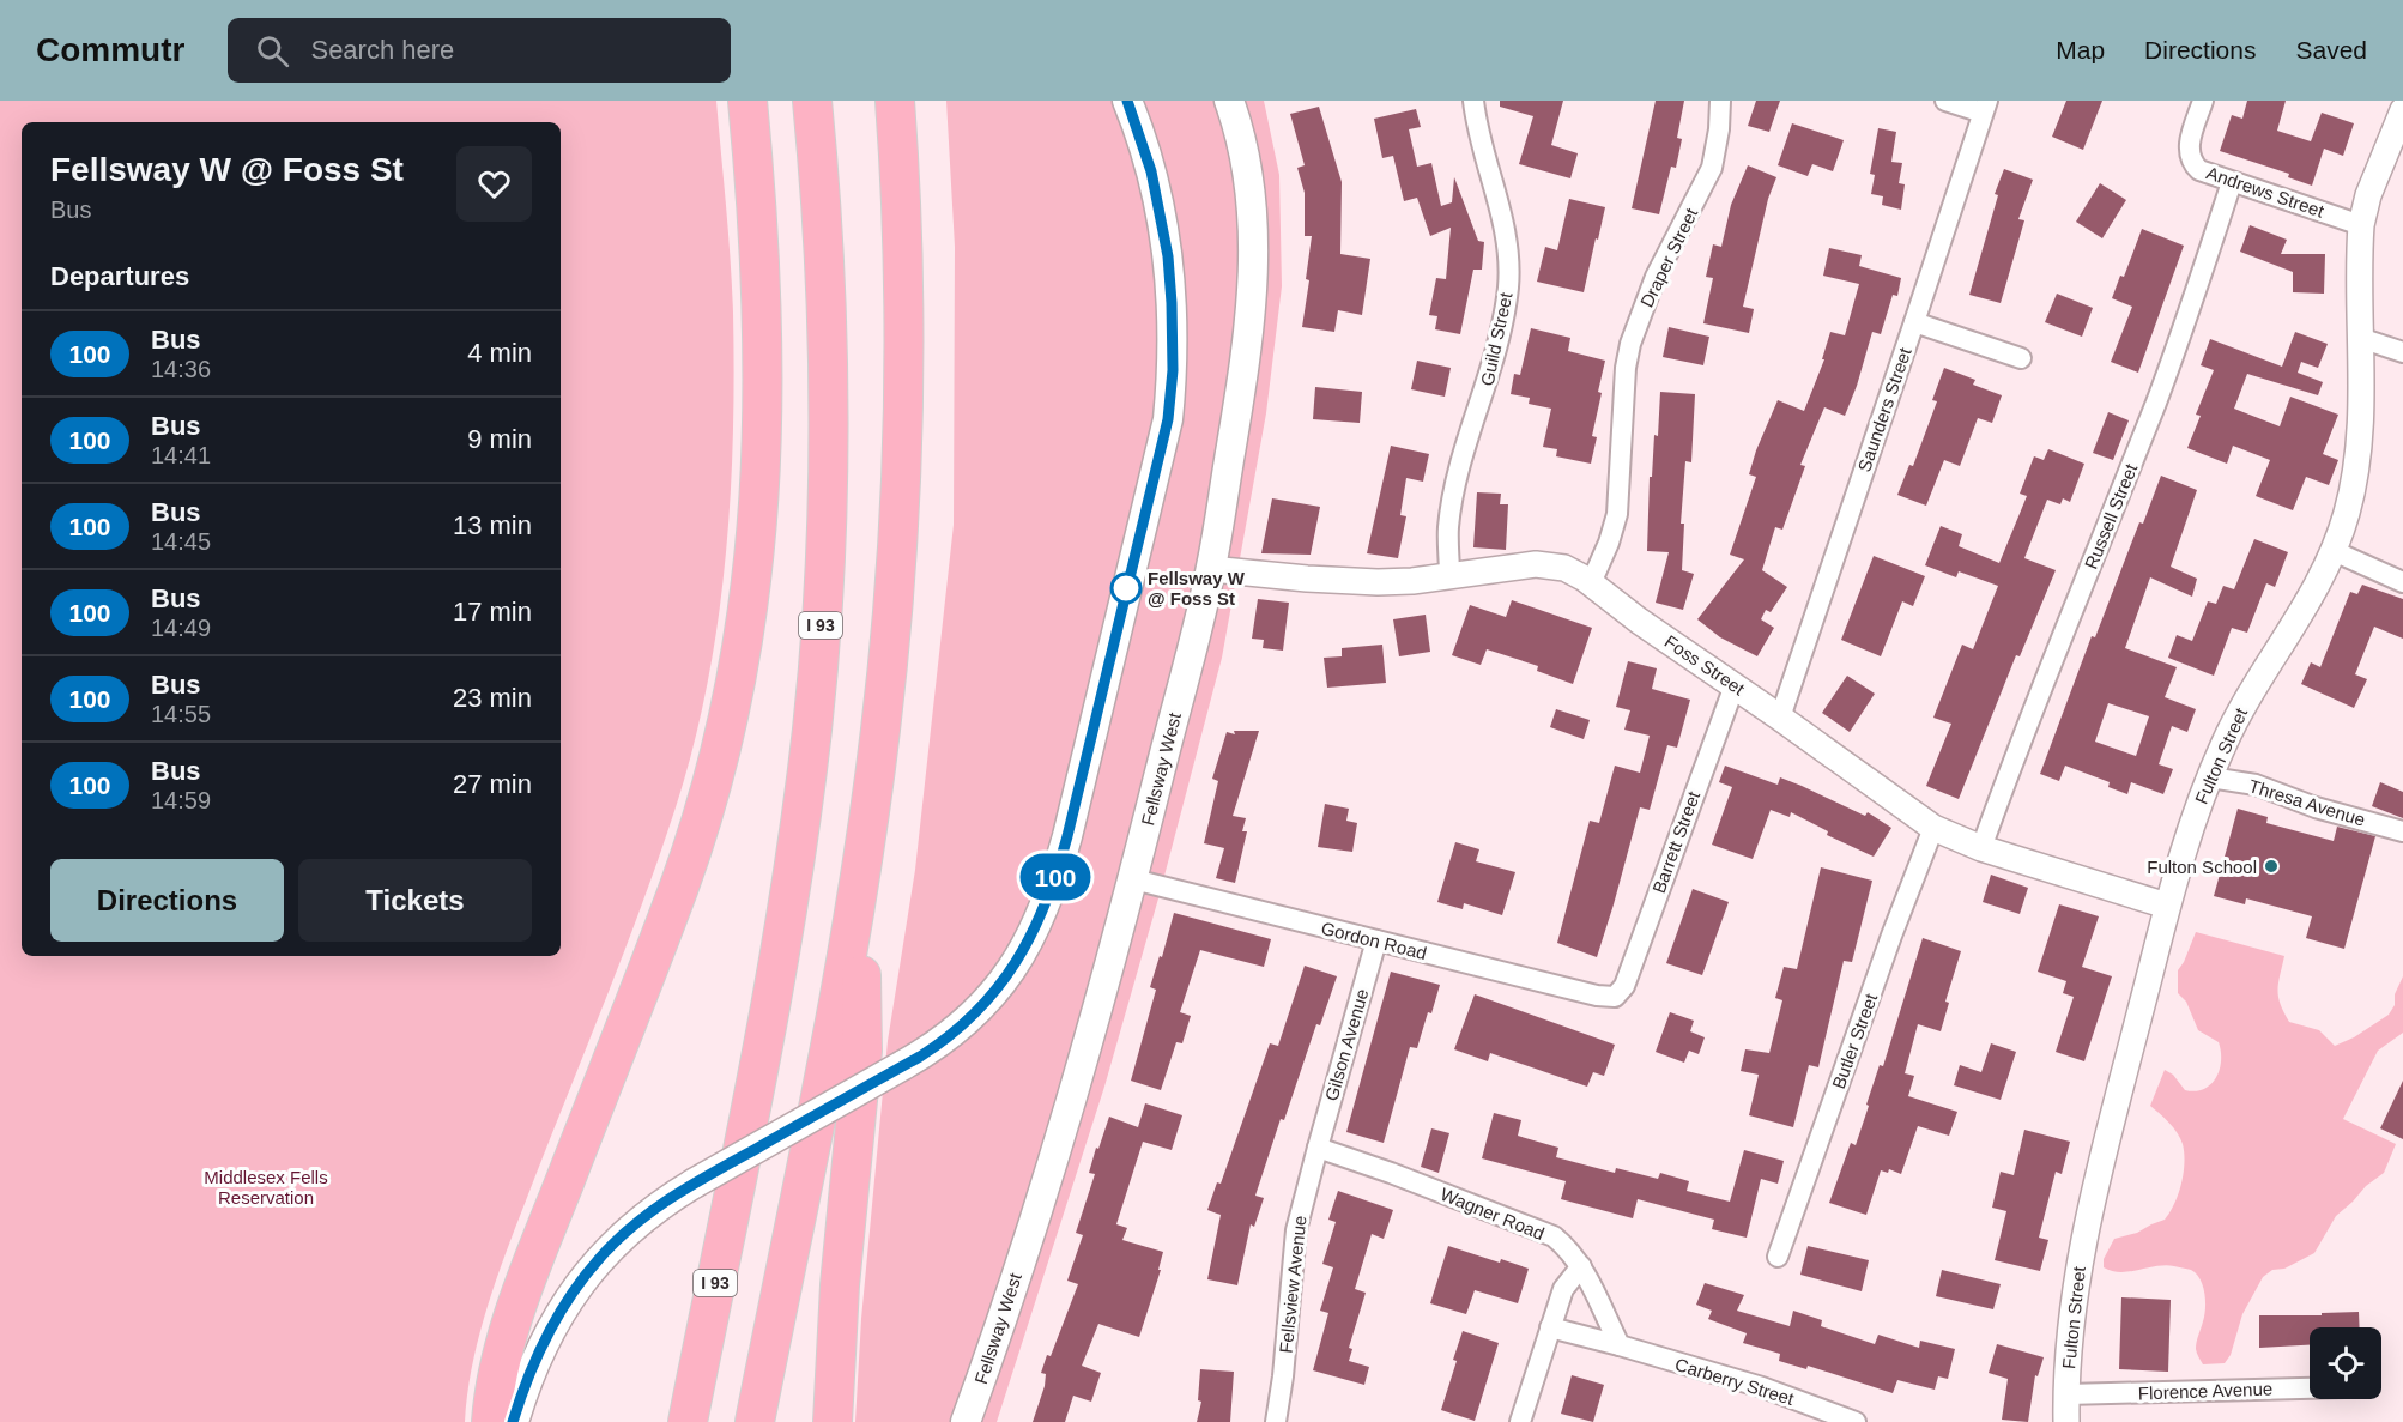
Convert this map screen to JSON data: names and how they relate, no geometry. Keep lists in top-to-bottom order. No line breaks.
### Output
{"streets":{"highway":["I 93"],"main road":["Fellsway West"],"street":["Andrews Street","Draper Street","Guild Street","Saunders Street","Russell Street","Foss Street","Fulton Street","Thresa Avenue","Barrett Street","Gordon Road","Butler Street","Gilson Avenue","Wagner Road","Fellsview Avenue","Carberry Street","Florence Avenue"]},"crossings":[["Andrews Street","Russell Street"],["Andrews Street","Fulton Street"],["Draper Street","Foss Street"],["Guild Street","Foss Street"],["Saunders Street","Foss Street"],["Russell Street","Foss Street"],["Foss Street","Fulton Street"],["Foss Street","Fellsway West"],["Foss Street","Barrett Street"],["Foss Street","Butler Street"],["Fulton Street","Thresa Avenue"],["Fulton Street","Florence Avenue"],["Fellsway West","Gordon Road"],["Barrett Street","Gordon Road"],["Gordon Road","Gilson Avenue"],["Gilson Avenue","Wagner Road"],["Gilson Avenue","Fellsview Avenue"],["Wagner Road","Fellsview Avenue"],["Wagner Road","Carberry Street"]],"parks":["Middlesex Fells Reservation"],"places":["Fellsway W @ Foss St","Fulton School"],"lines":["bus line 100"],"page":{"header":"Commutr","search":"Search here","nav":["Map","Directions","Saved"],"on_map":"100","heading":[["Fellsway W @ Foss St","Bus"],"Departures"],"list":[{"mark":"100","name":"Bus","note":"14:36","value":"4 min"},{"mark":"100","name":"Bus","note":"14:41","value":"9 min"},{"mark":"100","name":"Bus","note":"14:45","value":"13 min"},{"mark":"100","name":"Bus","note":"14:49","value":"17 min"},{"mark":"100","name":"Bus","note":"14:55","value":"23 min"},{"mark":"100","name":"Bus","note":"14:59","value":"27 min"}],"buttons":["Directions","Tickets"]}}
